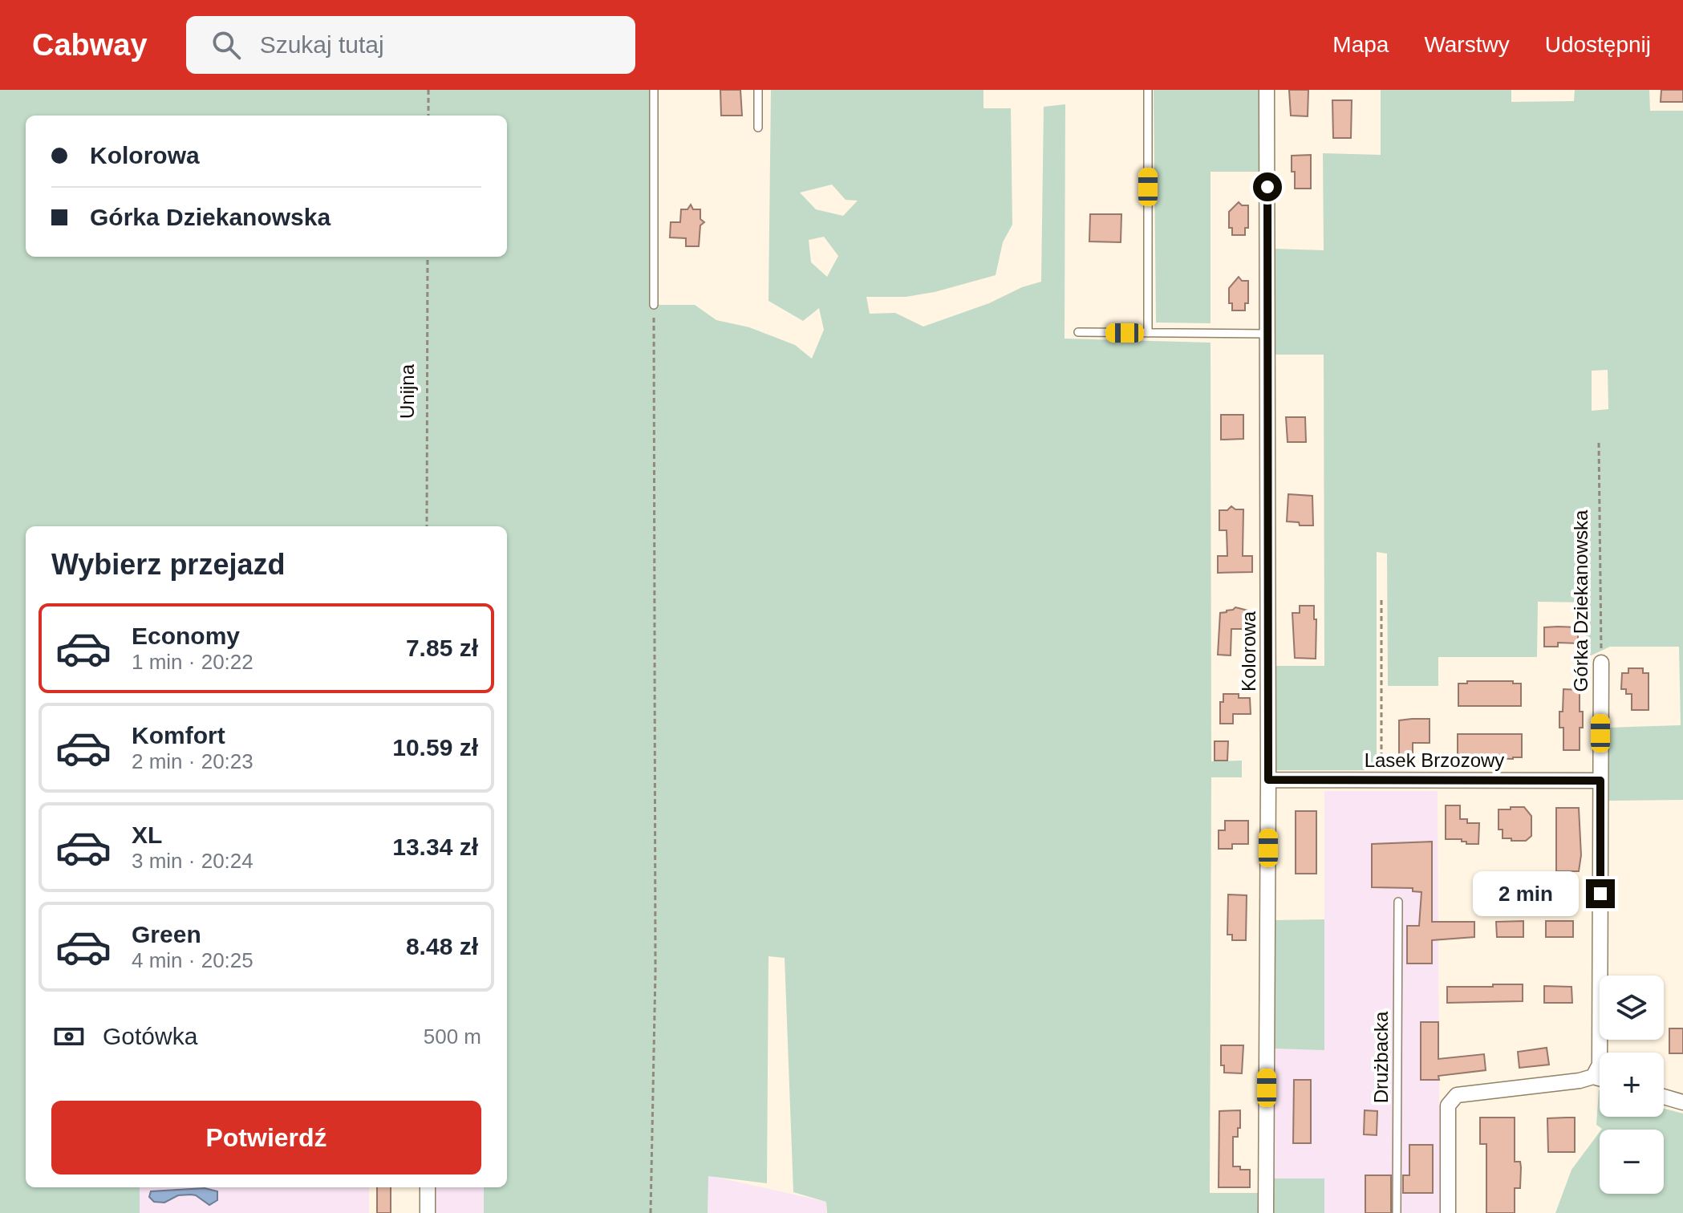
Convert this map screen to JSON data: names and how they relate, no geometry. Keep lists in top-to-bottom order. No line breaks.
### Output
{"streets":{"street":["Górka Dziekanowska","Kolorowa","Lasek Brzozowy"],"lane":["Drużbacka"],"path":["Unijna"]},"crossings":[["Górka Dziekanowska","Lasek Brzozowy"],["Kolorowa","Lasek Brzozowy"]],"page":{"header":"Cabway","search":"Szukaj tutaj","nav":["Mapa","Warstwy","Udostępnij"],"banner":["Kolorowa","Górka Dziekanowska"],"heading":"Wybierz przejazd","list":[{"name":"Economy","note":"1 min · 20:22","value":"7.85 zł"},{"name":"Komfort","note":"2 min · 20:23","value":"10.59 zł"},{"name":"XL","note":"3 min · 20:24","value":"13.34 zł"},{"name":"Green","note":"4 min · 20:25","value":"8.48 zł"}],"bubble":"2 min","map_buttons":["+","−"],"pay":["Gotówka","500 m"],"buttons":"Potwierdź"}}
